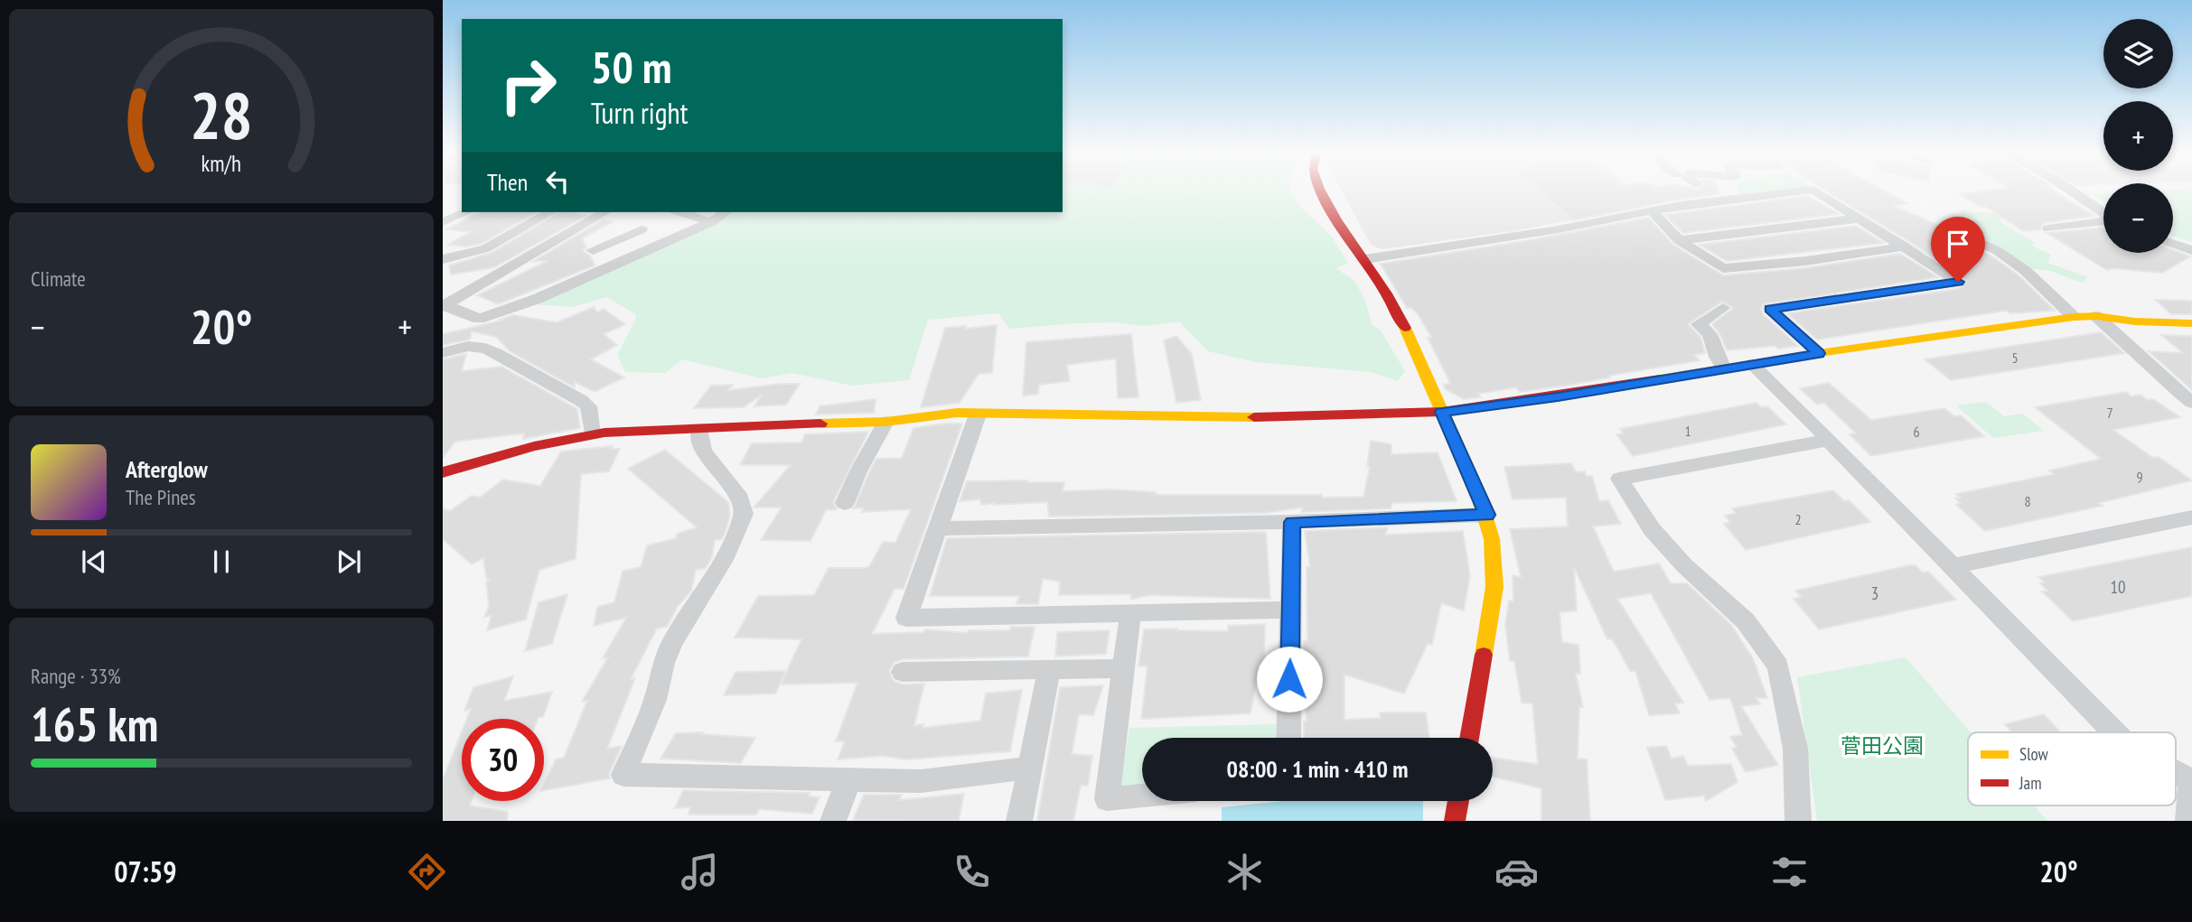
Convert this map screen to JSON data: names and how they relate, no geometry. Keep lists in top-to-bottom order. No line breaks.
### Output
{"parks":["菅田公園"],"house_numbers":["5","7","1","6","9","8","2","10","3"],"legend":["Slow","Jam"],"page":{"map_buttons":["+","−"],"turn":["50 m","Turn right"],"then":"Then","tile":["Climate",["Range · 33%","165 km"]],"heat":["−","20°","+"],"song":["Afterglow","The Pines"],"limit":"30","trip":"08:00 · 1 min · 410 m","tabs":["07:59","20°"],"gauge":["28","km/h"]}}
